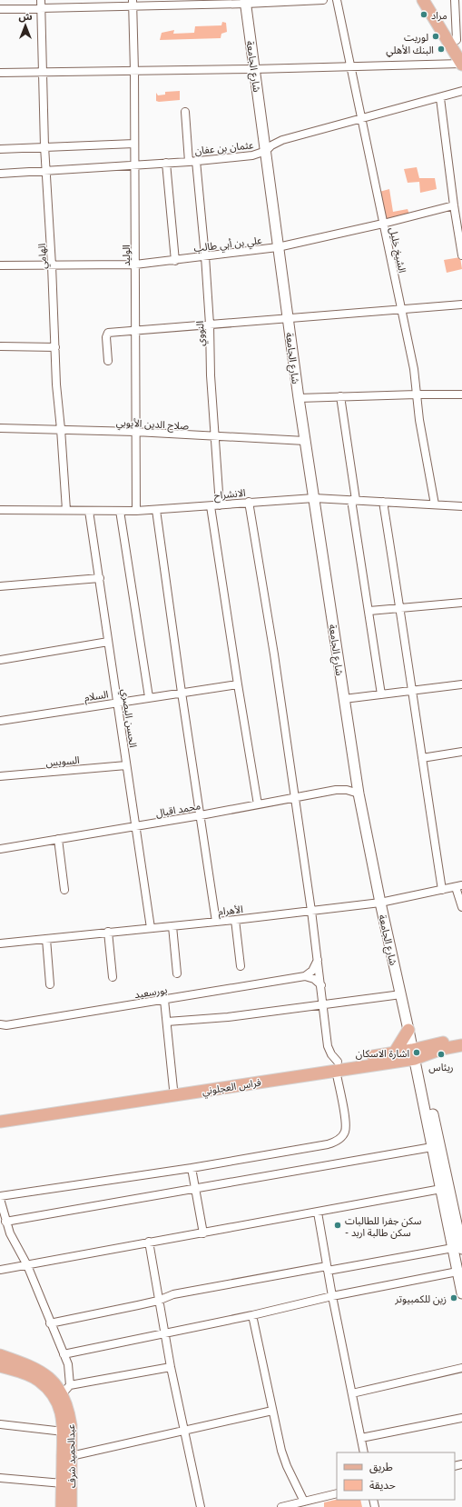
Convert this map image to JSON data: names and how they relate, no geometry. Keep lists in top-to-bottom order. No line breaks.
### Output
{"streets":{"main road":["شارع الجامعة","فراس العجلوني","عبدالحميد شرف"],"street":["عثمان بن عفان","علي بن أبي طالب","الشيخ خليل","الوليد","الهامي","النووي","صلاح الدين الأيوبي","الانشراح","السلام","الحسن البصري","السويس","محمد اقبال","الأهرام","بورسعيد"]},"crossings":[["شارع الجامعة","عثمان بن عفان"],["شارع الجامعة","علي بن أبي طالب"],["شارع الجامعة","صلاح الدين الأيوبي"],["شارع الجامعة","الانشراح"],["شارع الجامعة","محمد اقبال"],["شارع الجامعة","الأهرام"],["شارع الجامعة","فراس العجلوني"],["عثمان بن عفان","الشيخ خليل"],["عثمان بن عفان","الوليد"],["عثمان بن عفان","الهامي"],["عثمان بن عفان","النووي"],["علي بن أبي طالب","الشيخ خليل"],["علي بن أبي طالب","الوليد"],["علي بن أبي طالب","الهامي"],["علي بن أبي طالب","النووي"],["الشيخ خليل","الانشراح"],["الوليد","صلاح الدين الأيوبي"],["الوليد","الانشراح"],["الهامي","صلاح الدين الأيوبي"],["الهامي","الانشراح"],["النووي","صلاح الدين الأيوبي"],["النووي","الانشراح"],["الانشراح","الحسن البصري"],["السلام","الحسن البصري"],["الحسن البصري","السويس"],["الحسن البصري","محمد اقبال"],["الحسن البصري","الأهرام"]],"places":["مراد","لوريت","البنك الأهلي","اشارة الاسكان","ريئاس","سكن جفرا للطالبات - سكن طالبة اربد","زين للكمبيوتر"],"legend":["طريق","حديقة"],"north":"top"}
